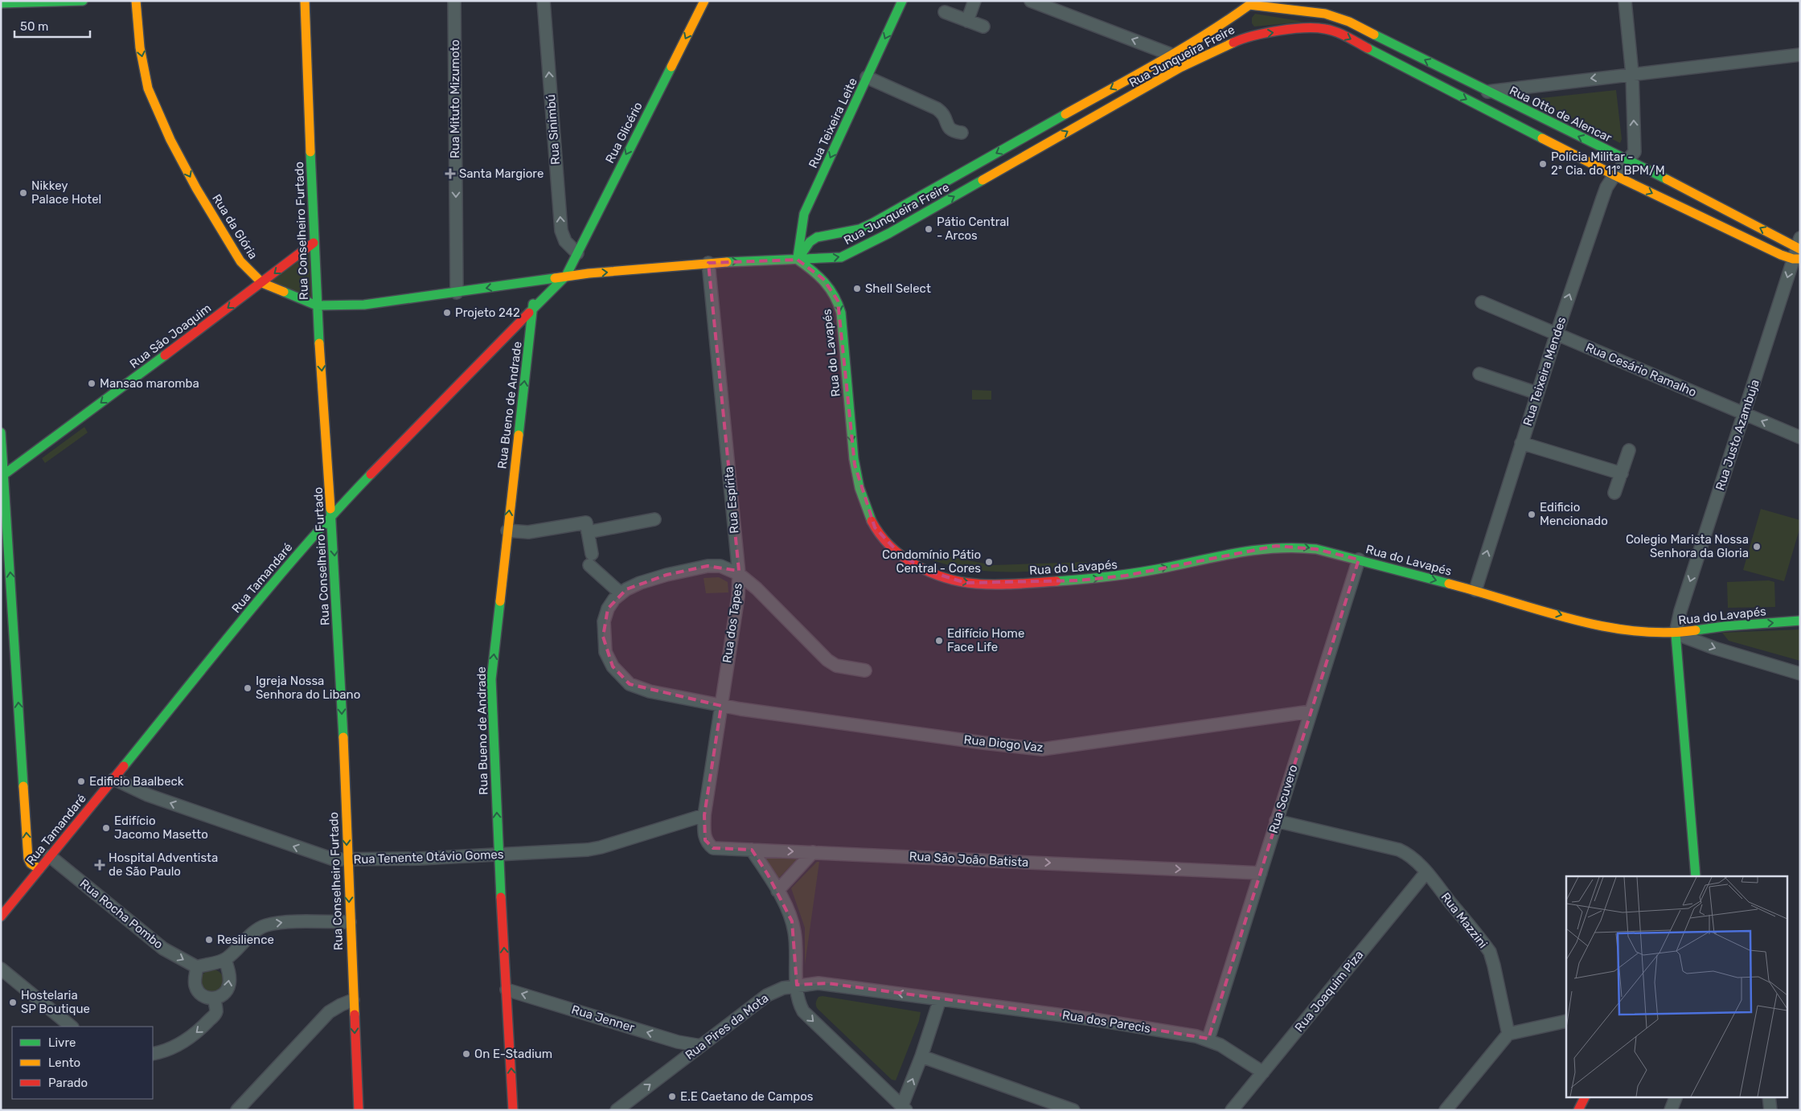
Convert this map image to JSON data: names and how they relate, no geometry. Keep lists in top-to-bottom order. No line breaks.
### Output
{"streets":{"street":["Rua Junqueira Freire","Rua Mituto Mizumoto","Rua Otto de Alencar","Rua Teixeira Leite","Rua Sinimbú","Rua Glicério","Rua da Glória","Rua Conselheiro Furtado","Rua São Joaquim","Rua do Lavapés","Rua Cesário Ramalho","Rua Teixeira Mendes","Rua Bueno de Andrade","Rua Justo Azambuja","Rua Espírita","Rua Tamandaré","Rua dos Tapes","Rua Diogo Vaz","Rua Scuvero","Rua Tenente Otávio Gomes","Rua São João Batista","Rua Rocha Pombo","Rua Mazzini","Rua Joaquim Piza","Rua Jenner","Rua dos Parecis","Rua Pires da Mota"]},"crossings":[["Rua Junqueira Freire","Rua Teixeira Leite"],["Rua Junqueira Freire","Rua do Lavapés"],["Rua Mituto Mizumoto","Rua da Glória"],["Rua Otto de Alencar","Rua Teixeira Mendes"],["Rua Otto de Alencar","Rua Justo Azambuja"],["Rua Teixeira Leite","Rua do Lavapés"],["Rua Sinimbú","Rua Glicério"],["Rua Glicério","Rua da Glória"],["Rua Glicério","Rua Tamandaré"],["Rua da Glória","Rua Conselheiro Furtado"],["Rua da Glória","Rua São Joaquim"],["Rua da Glória","Rua Bueno de Andrade"],["Rua da Glória","Rua Tamandaré"],["Rua Conselheiro Furtado","Rua São Joaquim"],["Rua Conselheiro Furtado","Rua Tamandaré"],["Rua Conselheiro Furtado","Rua Tenente Otávio Gomes"],["Rua do Lavapés","Rua Teixeira Mendes"],["Rua do Lavapés","Rua Justo Azambuja"],["Rua do Lavapés","Rua Scuvero"],["Rua Cesário Ramalho","Rua Teixeira Mendes"],["Rua Cesário Ramalho","Rua Justo Azambuja"],["Rua Bueno de Andrade","Rua Tamandaré"],["Rua Bueno de Andrade","Rua Tenente Otávio Gomes"],["Rua Bueno de Andrade","Rua Jenner"],["Rua Espírita","Rua dos Tapes"],["Rua Tamandaré","Rua Tenente Otávio Gomes"],["Rua Tamandaré","Rua Rocha Pombo"],["Rua dos Tapes","Rua Diogo Vaz"],["Rua Diogo Vaz","Rua Scuvero"],["Rua Scuvero","Rua São João Batista"],["Rua Scuvero","Rua Mazzini"],["Rua Scuvero","Rua dos Parecis"],["Rua Tenente Otávio Gomes","Rua São João Batista"],["Rua Mazzini","Rua Joaquim Piza"],["Rua Joaquim Piza","Rua dos Parecis"],["Rua Jenner","Rua Pires da Mota"],["Rua dos Parecis","Rua Pires da Mota"]],"one_way":["Rua Mituto Mizumoto","Rua Teixeira Leite","Rua Sinimbú","Rua Glicério","Rua Conselheiro Furtado","Rua São Joaquim","Rua do Lavapés","Rua Teixeira Mendes","Rua Bueno de Andrade","Rua Justo Azambuja","Rua Tenente Otávio Gomes","Rua São João Batista","Rua Rocha Pombo","Rua Jenner"],"places":{"other":["Polícia Militar - 2ª Cia. do 11º BPM/M","Nikkey Palace Hotel","Pátio Central - Arcos","Shell Select","Projeto 242","Mansao maromba","Edificio Mencionado","Colegio Marista Nossa Senhora da Gloria","Condomínio Pátio Central - Cores","Edifício Home Face Life","Igreja Nossa Senhora do Libano","Edificio Baalbeck","Edifício Jacomo Masetto","Resilience","Hostelaria SP Boutique","On E-Stadium","E.E Caetano de Campos"],"health":["Santa Margiore","Hospital Adventista de São Paulo"]},"legend":["Livre","Lento","Parado"],"scale_bar":"50 m"}
